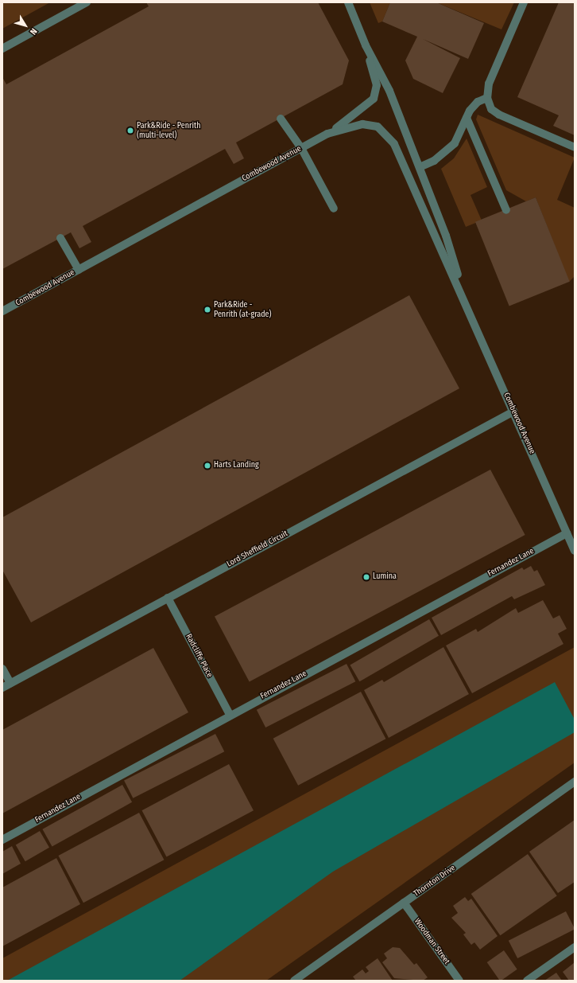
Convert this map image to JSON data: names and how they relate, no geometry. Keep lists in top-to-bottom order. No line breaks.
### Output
{"streets":{"street":["Combewood Avenue","Lord Sheffield Circuit","Fernandez Lane","Radcliffe Place","Thornton Drive","Woodman Street"]},"crossings":[["Combewood Avenue","Lord Sheffield Circuit"],["Combewood Avenue","Fernandez Lane"],["Lord Sheffield Circuit","Radcliffe Place"],["Fernandez Lane","Radcliffe Place"],["Thornton Drive","Woodman Street"]],"places":["Park&Ride - Penrith (multi-level)","Park&Ride - Penrith (at-grade)","Harts Landing","Lumina"],"north":"bottom right"}
